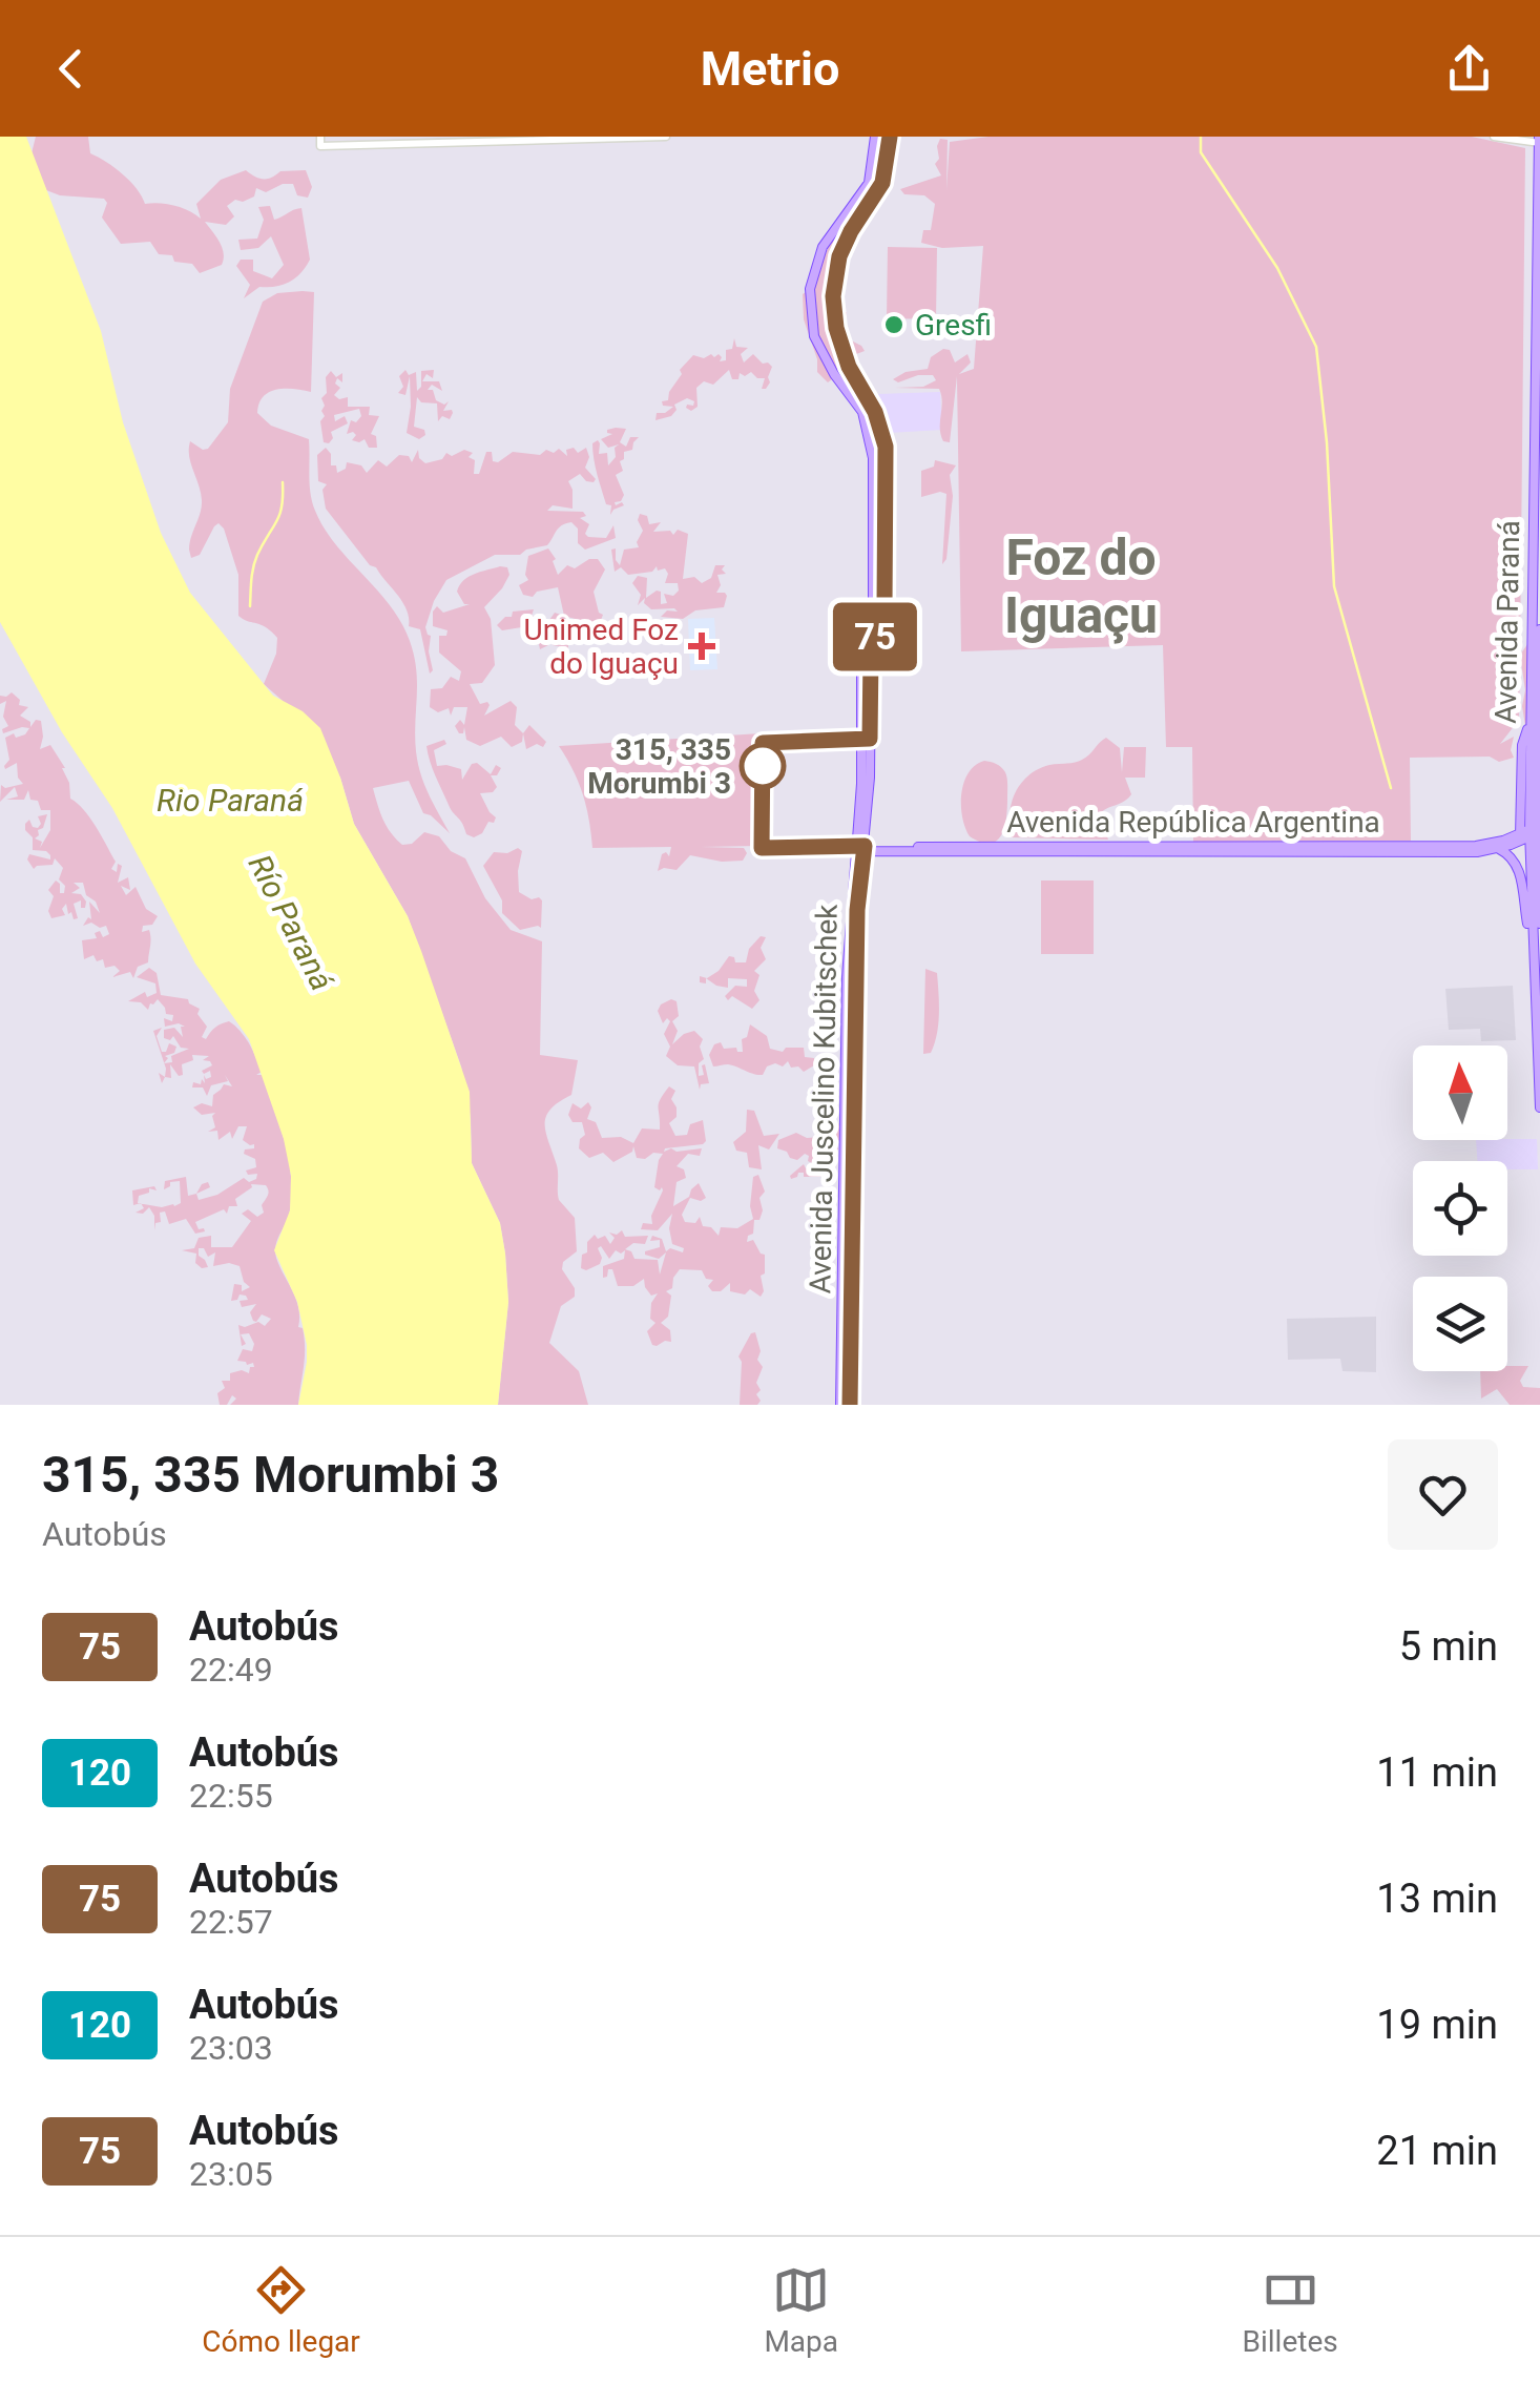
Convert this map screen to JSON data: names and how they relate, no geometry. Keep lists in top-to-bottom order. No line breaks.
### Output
{"streets":{"main road":["Avenida Paraná","Avenida República Argentina","Avenida Juscelino Kubitschek"]},"crossings":[["Avenida Paraná","Avenida República Argentina"],["Avenida República Argentina","Avenida Juscelino Kubitschek"]],"districts":["Foz do Iguaçu"],"water":["Rio Paraná","Río Paraná"],"places":{"other":["Gresfi","315, 335 Morumbi 3"],"health":["Unimed Foz do Iguaçu"]},"lines":["bus line 75"],"north":"top","page":{"header":"Metrio","on_map":"75","heading":["315, 335 Morumbi 3","Autobús"],"list":[{"mark":"75","name":"Autobús","note":"22:49","value":"5 min"},{"mark":"120","name":"Autobús","note":"22:55","value":"11 min"},{"mark":"75","name":"Autobús","note":"22:57","value":"13 min"},{"mark":"120","name":"Autobús","note":"23:03","value":"19 min"},{"mark":"75","name":"Autobús","note":"23:05","value":"21 min"}],"tabs":["Cómo llegar","Mapa","Billetes"]}}
